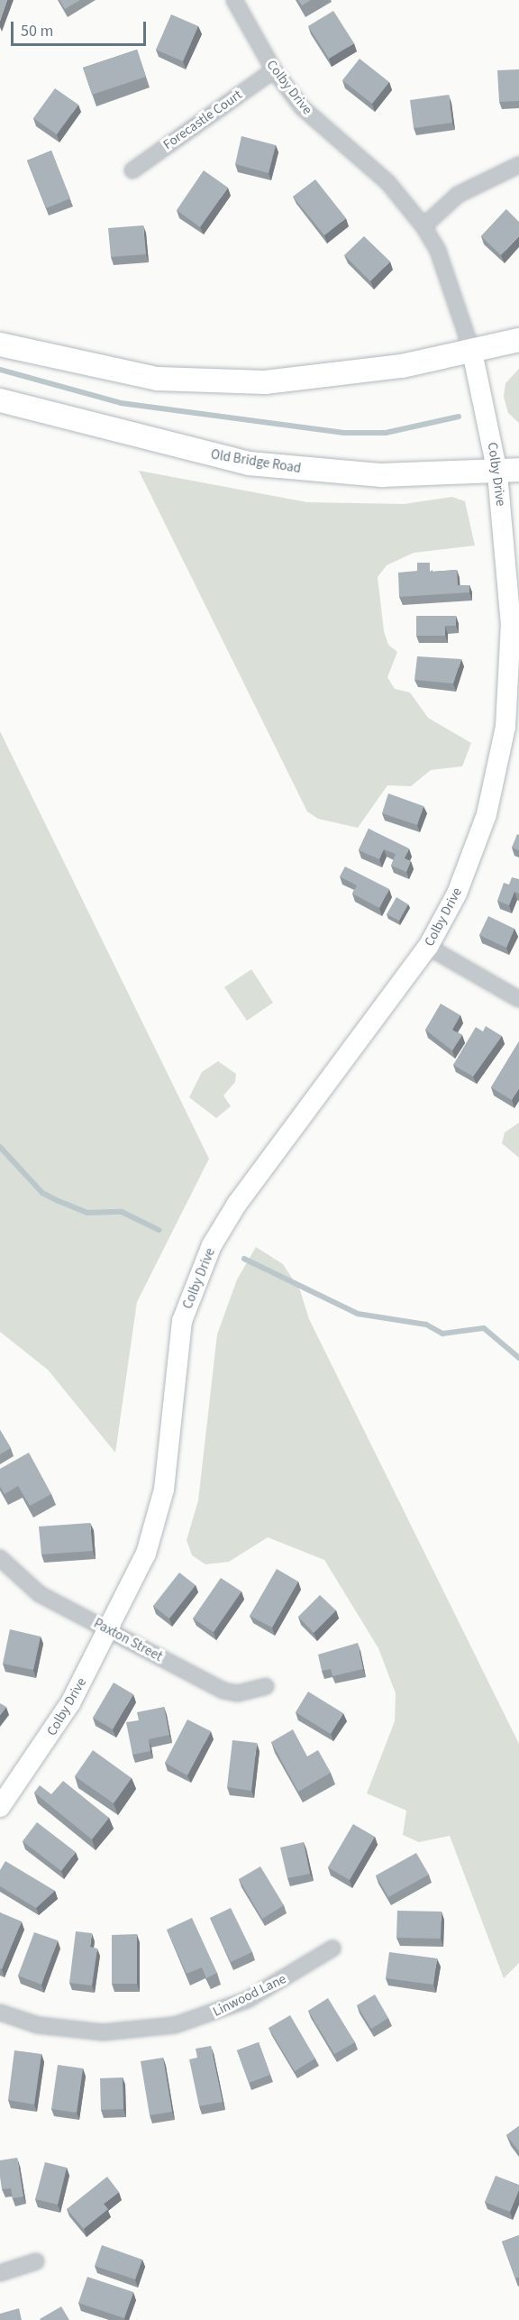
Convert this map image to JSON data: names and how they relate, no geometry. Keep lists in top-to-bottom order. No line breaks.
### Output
{"streets":{"main road":["Old Bridge Road"],"street":["Colby Drive","Forecastle Court","Paxton Street","Linwood Lane"]},"crossings":[["Colby Drive","Forecastle Court"],["Colby Drive","Old Bridge Road"],["Colby Drive","Paxton Street"]],"scale_bar":"50 m"}
